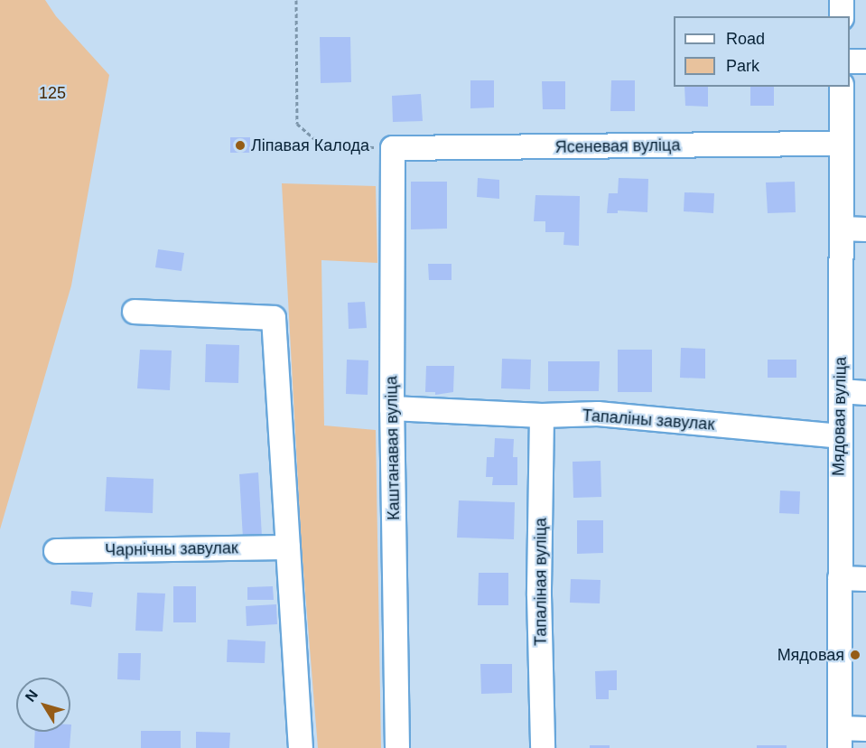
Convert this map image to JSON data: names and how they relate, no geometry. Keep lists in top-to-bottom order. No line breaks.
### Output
{"streets":{"street":["Ясеневая вуліца","Мядовая вуліца","Тапаліны завулак","Каштанавая вуліца","Чарнічны завулак","Тапаліная вуліца"]},"crossings":[["Ясеневая вуліца","Мядовая вуліца"],["Ясеневая вуліца","Каштанавая вуліца"],["Мядовая вуліца","Тапаліны завулак"],["Тапаліны завулак","Каштанавая вуліца"],["Тапаліны завулак","Тапаліная вуліца"]],"parks":["125"],"places":["Ліпавая Калода","Мядовая"],"legend":["Road","Park"],"north":"top left"}
